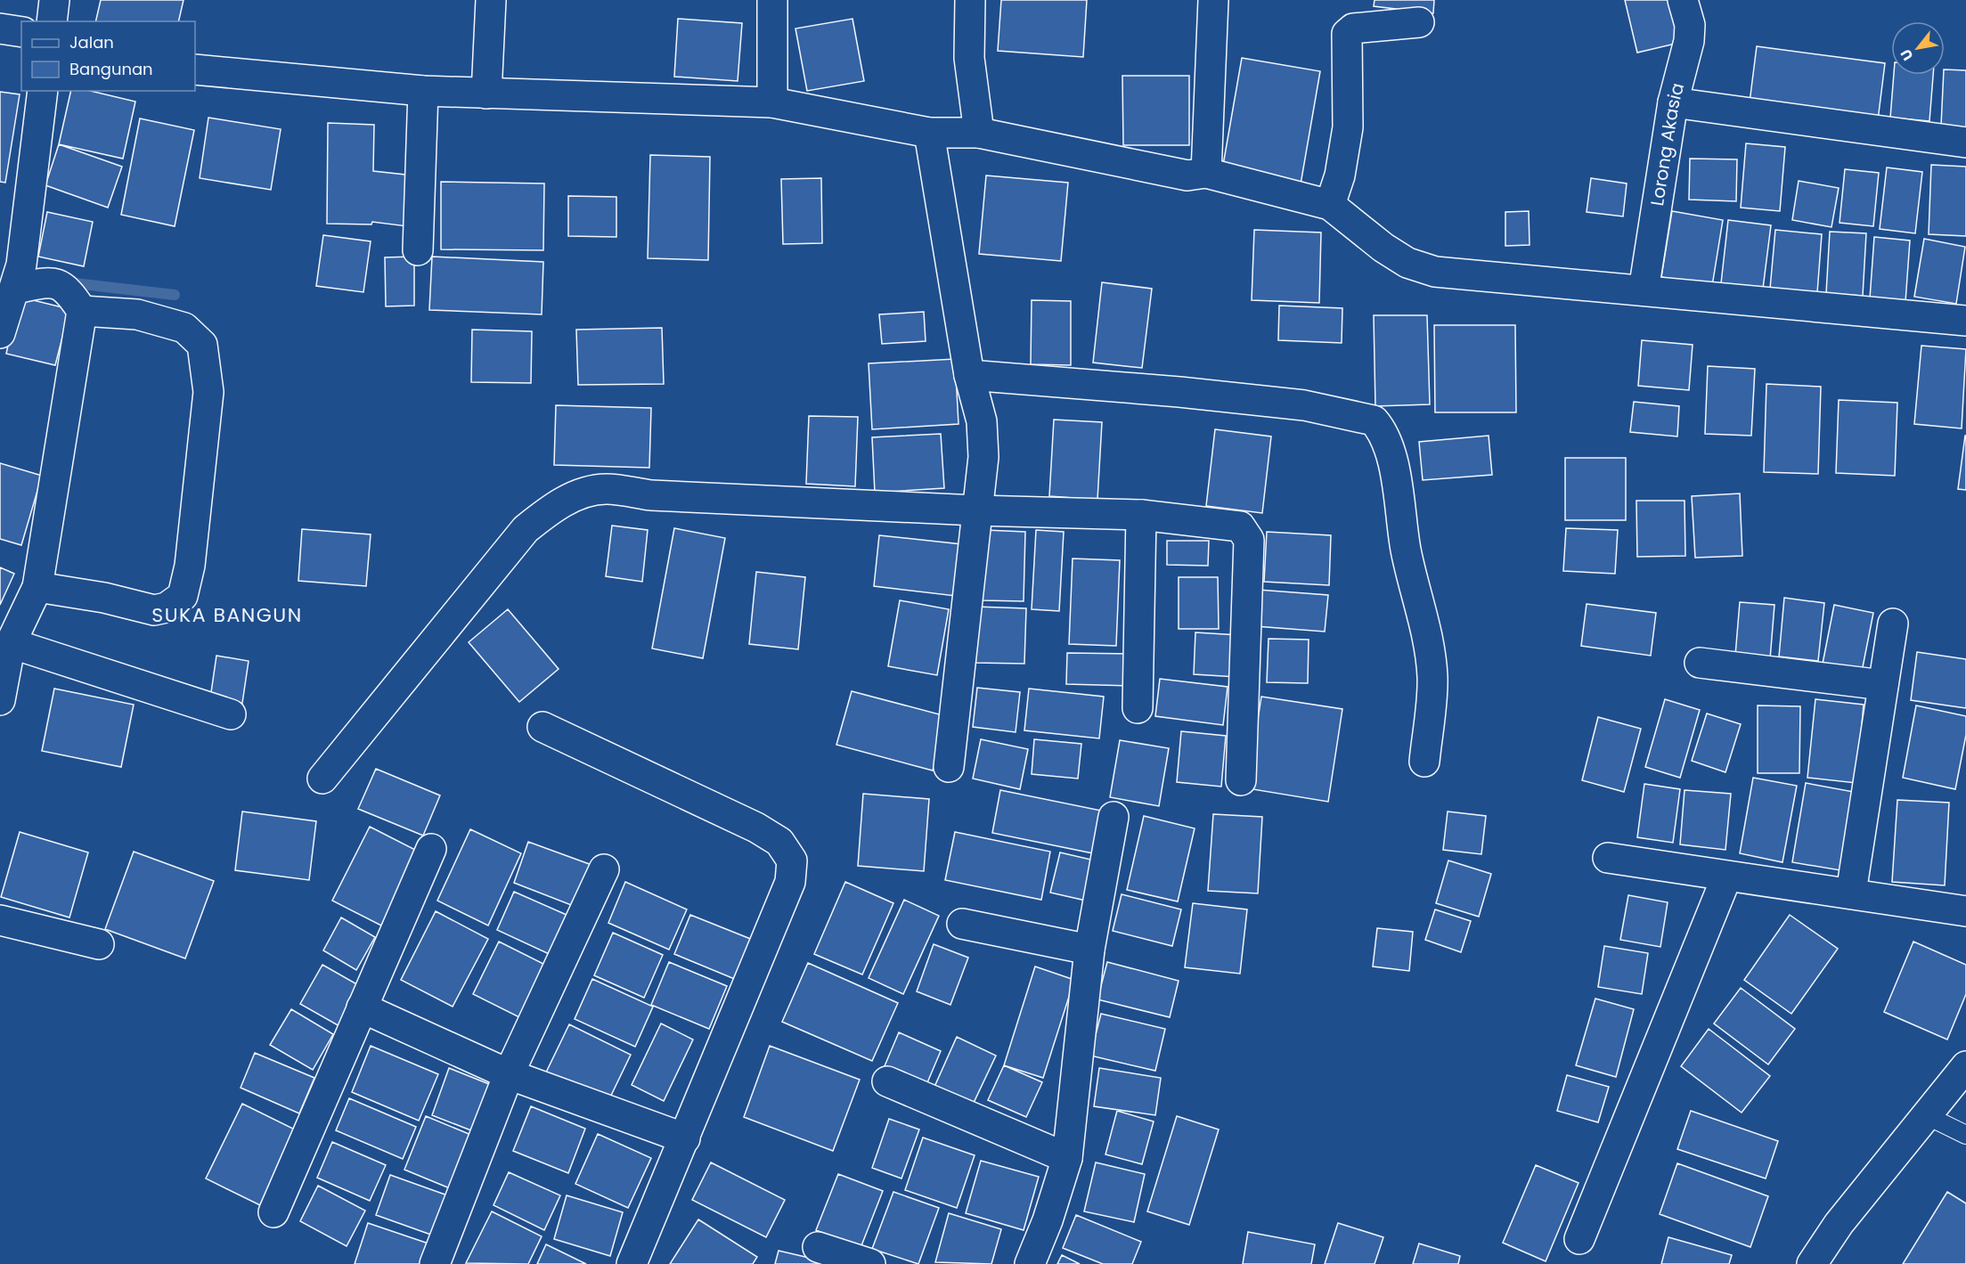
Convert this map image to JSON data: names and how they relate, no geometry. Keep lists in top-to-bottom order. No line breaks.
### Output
{"streets":{"street":["Lorong Akasia"]},"districts":["SUKA BANGUN"],"legend":["Jalan","Bangunan"],"north":"bottom left"}
